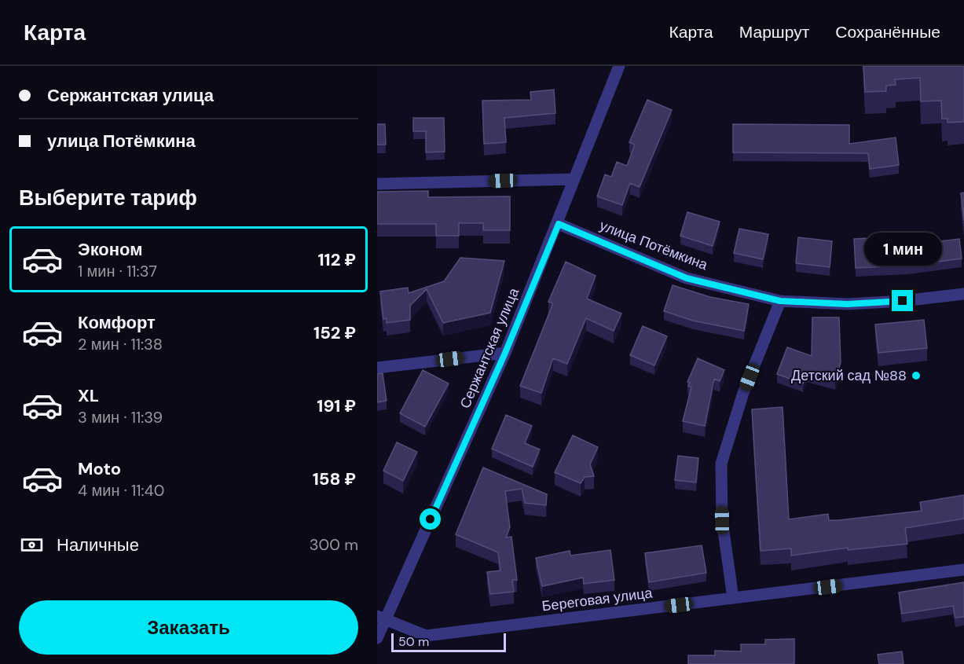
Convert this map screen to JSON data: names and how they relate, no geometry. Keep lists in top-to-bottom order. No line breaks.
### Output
{"streets":{"street":["улица Потёмкина","Сержантская улица","Береговая улица"]},"crossings":[["улица Потёмкина","Сержантская улица"],["Сержантская улица","Береговая улица"]],"places":["Детский сад №88"],"scale_bar":"50 m","page":{"header":"Карта","nav":["Карта","Маршрут","Сохранённые"],"banner":["Сержантская улица","улица Потёмкина"],"heading":"Выберите тариф","list":[{"name":"Эконом","note":"1 мин · 11:37","value":"112 ₽"},{"name":"Комфорт","note":"2 мин · 11:38","value":"152 ₽"},{"name":"XL","note":"3 мин · 11:39","value":"191 ₽"},{"name":"Moto","note":"4 мин · 11:40","value":"158 ₽"}],"bubble":"1 мин","pay":["Наличные","300 m"],"buttons":"Заказать","scale":"50 m"}}
